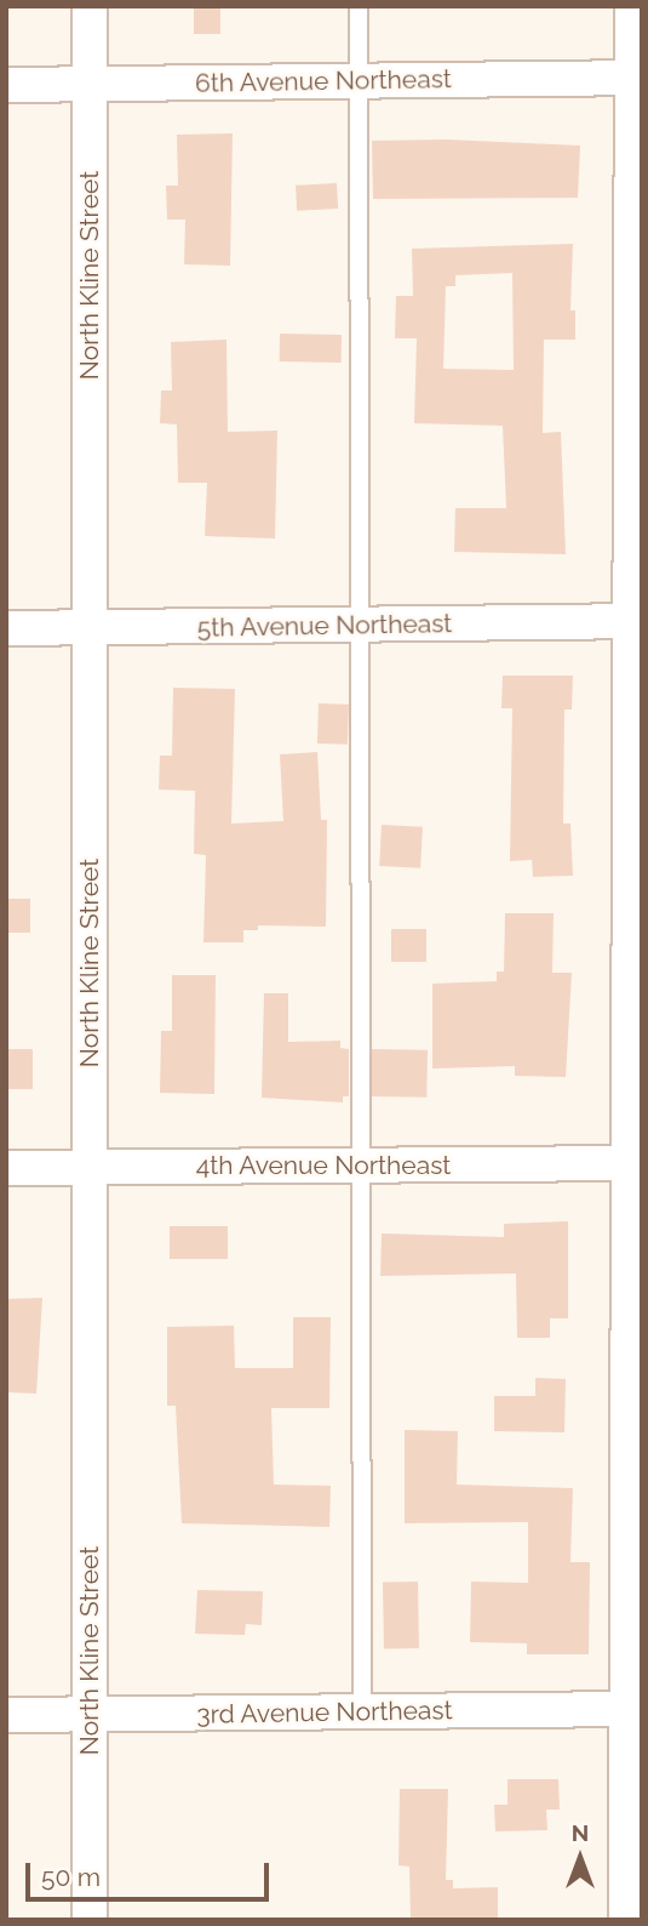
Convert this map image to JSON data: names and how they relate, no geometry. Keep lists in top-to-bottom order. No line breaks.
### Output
{"streets":{"street":["6th Avenue Northeast","North Kline Street","5th Avenue Northeast","4th Avenue Northeast","3rd Avenue Northeast"]},"crossings":[["6th Avenue Northeast","North Kline Street"],["North Kline Street","5th Avenue Northeast"],["North Kline Street","4th Avenue Northeast"],["North Kline Street","3rd Avenue Northeast"]],"scale_bar":"50 m","north":"top"}
